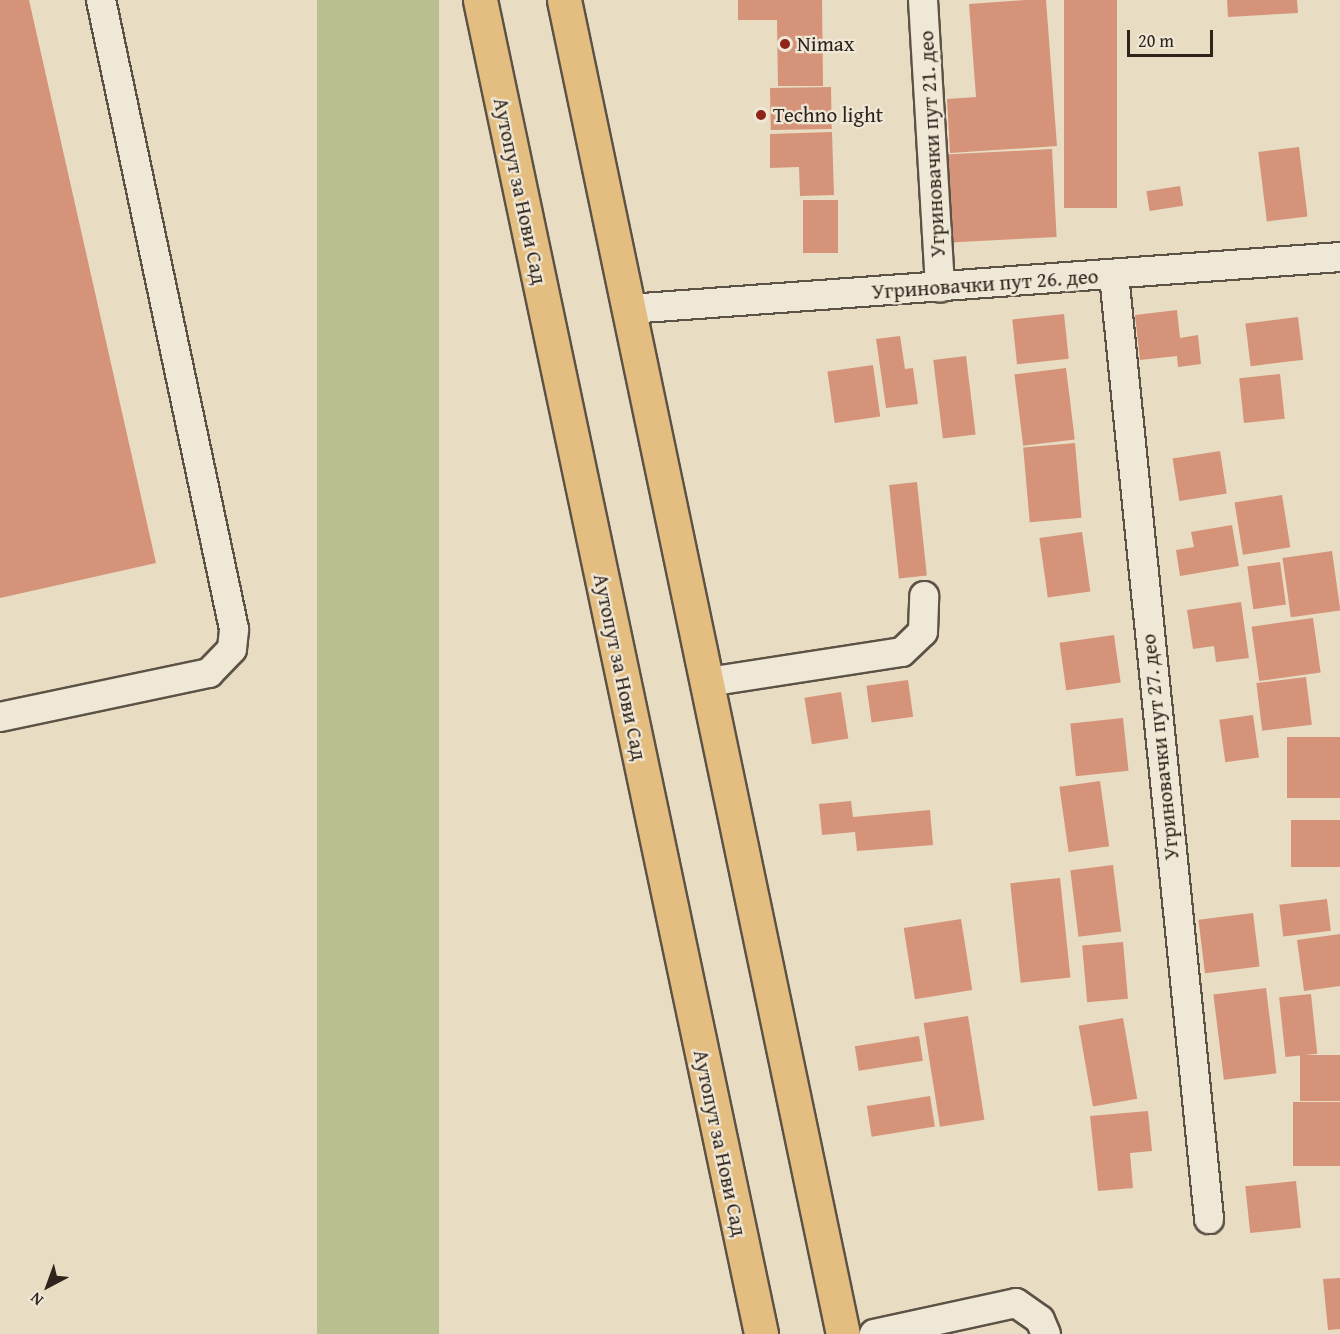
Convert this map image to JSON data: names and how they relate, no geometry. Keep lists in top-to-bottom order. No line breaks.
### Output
{"streets":{"main road":["Аутопут за Нови Сад"],"street":["Угриновачки пут 21. део","Угриновачки пут 26. део","Угриновачки пут 27. део"]},"crossings":[["Угриновачки пут 21. део","Угриновачки пут 26. део"],["Угриновачки пут 26. део","Угриновачки пут 27. део"]],"places":["Nimax","Techno light"],"scale_bar":"20 m","north":"bottom left"}
